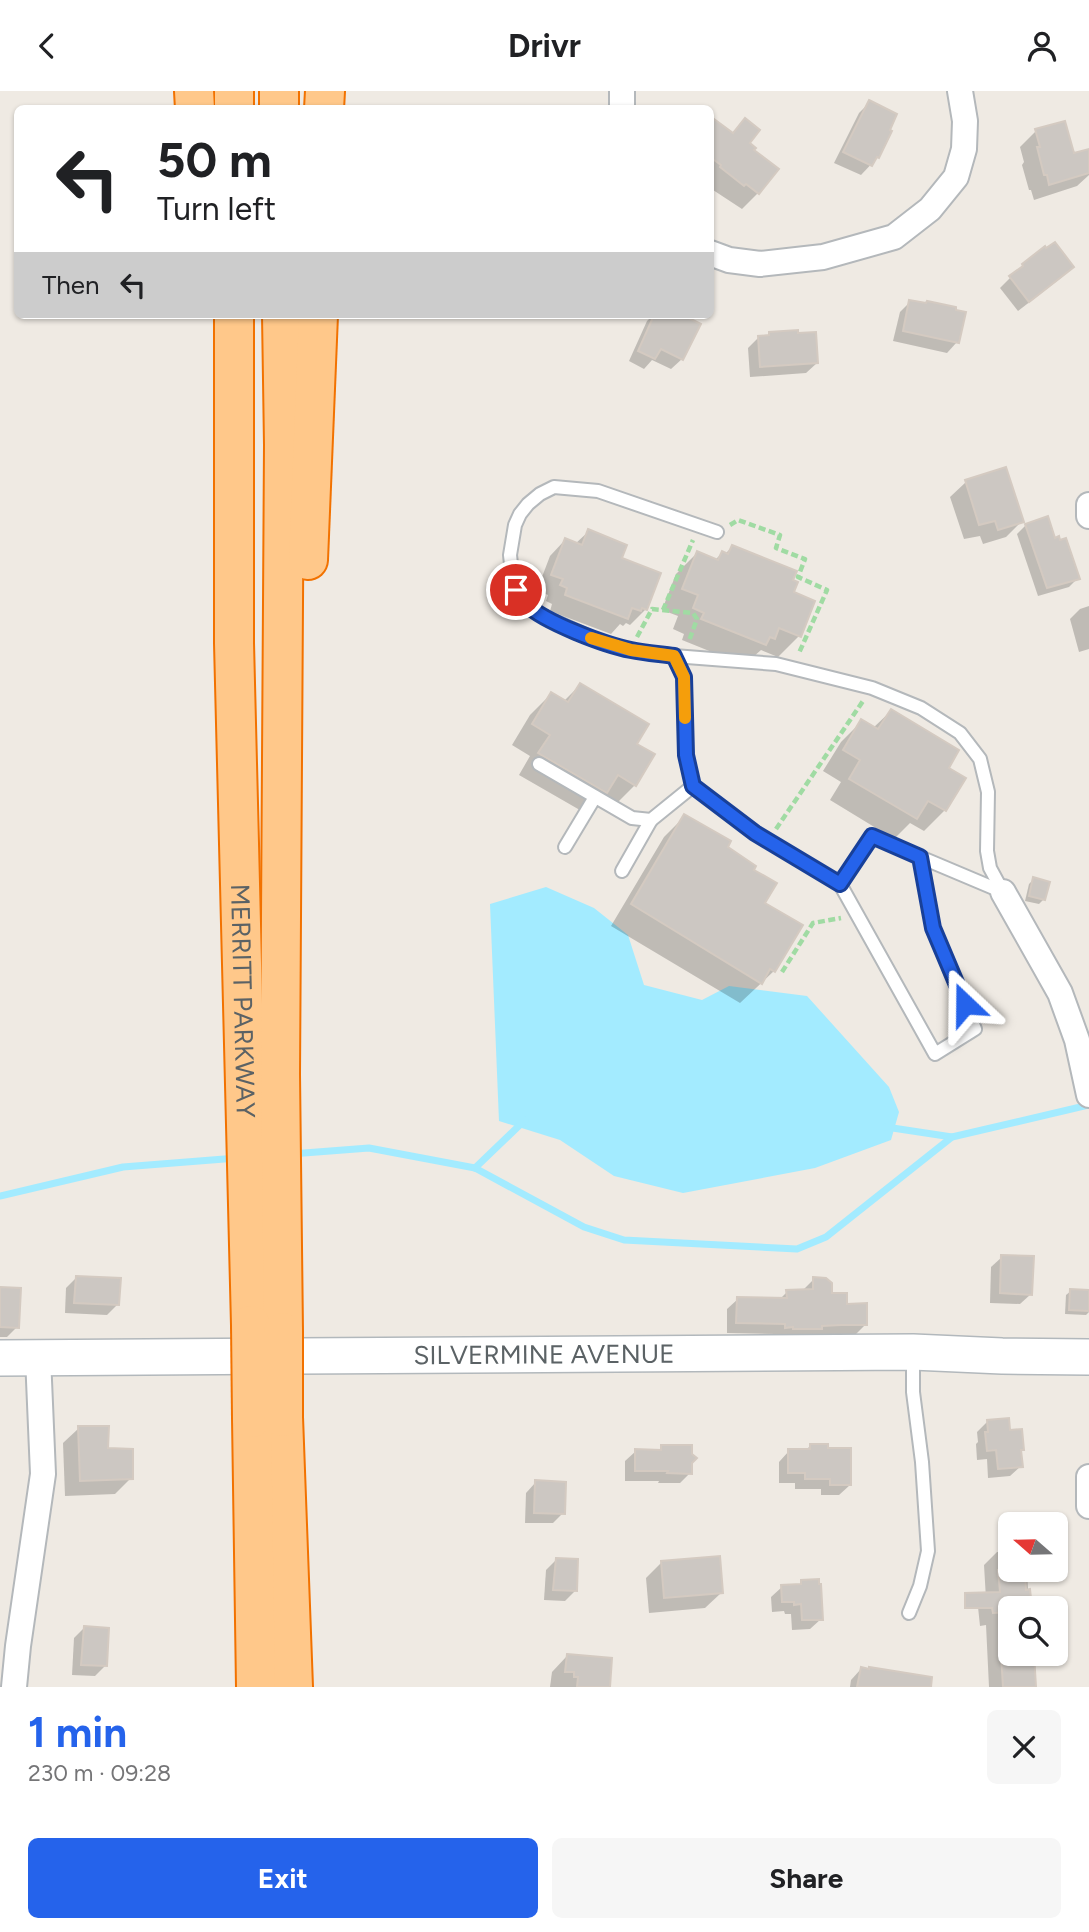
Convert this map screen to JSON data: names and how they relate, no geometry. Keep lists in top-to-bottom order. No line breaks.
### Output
{"streets":{"highway":["MERRITT PARKWAY"],"street":["SILVERMINE AVENUE"]},"north":"left","page":{"header":"Drivr","turn":["50 m","Turn left"],"then":"Then","heading":["1 min","230 m · 09:28"],"buttons":["Exit","Share"]}}
